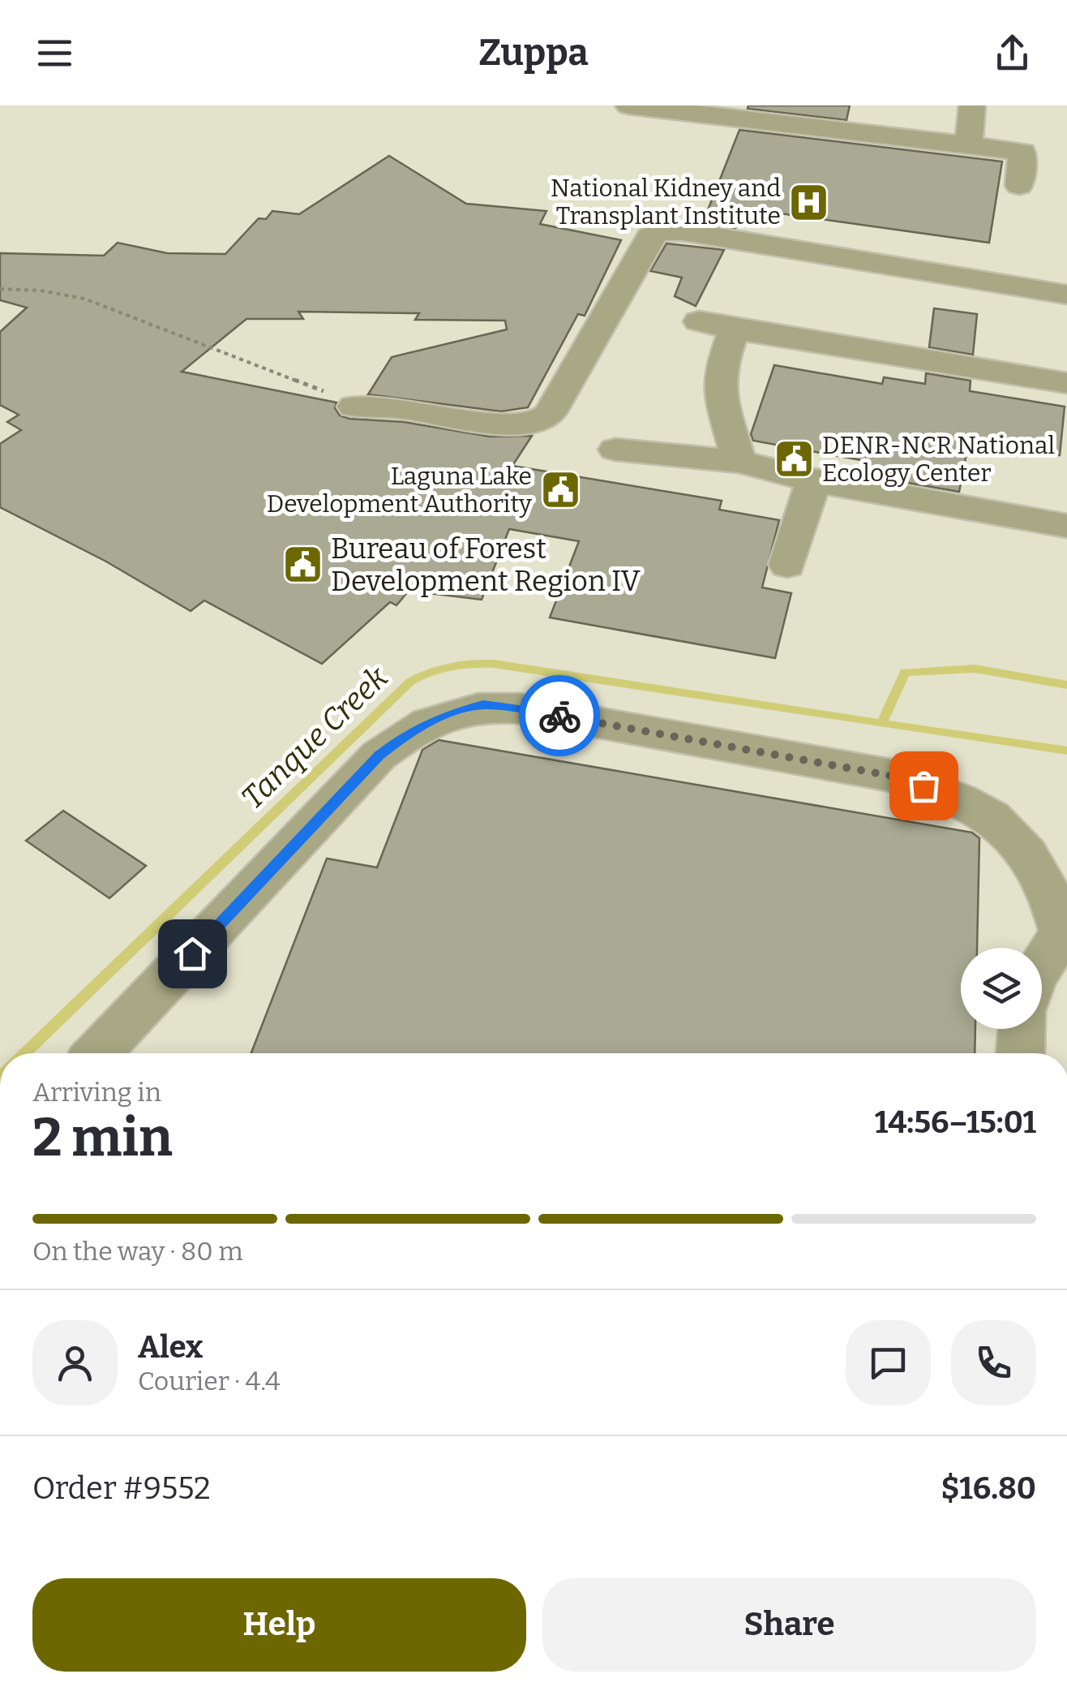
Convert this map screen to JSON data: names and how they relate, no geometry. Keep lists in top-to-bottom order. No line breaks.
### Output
{"water":["Tanque Creek"],"places":{"hospital":["National Kidney and Transplant Institute"],"public building":["DENR-NCR National Ecology Center","Laguna Lake Development Authority","Bureau of Forest Development Region IV"]},"page":{"header":"Zuppa","heading":["2 min","Arriving in","14:56–15:01"],"panel":["Alex","Courier · 4.4","Order #9552","$16.80"],"bar":"On the way · 80 m","buttons":["Help","Share"]}}
